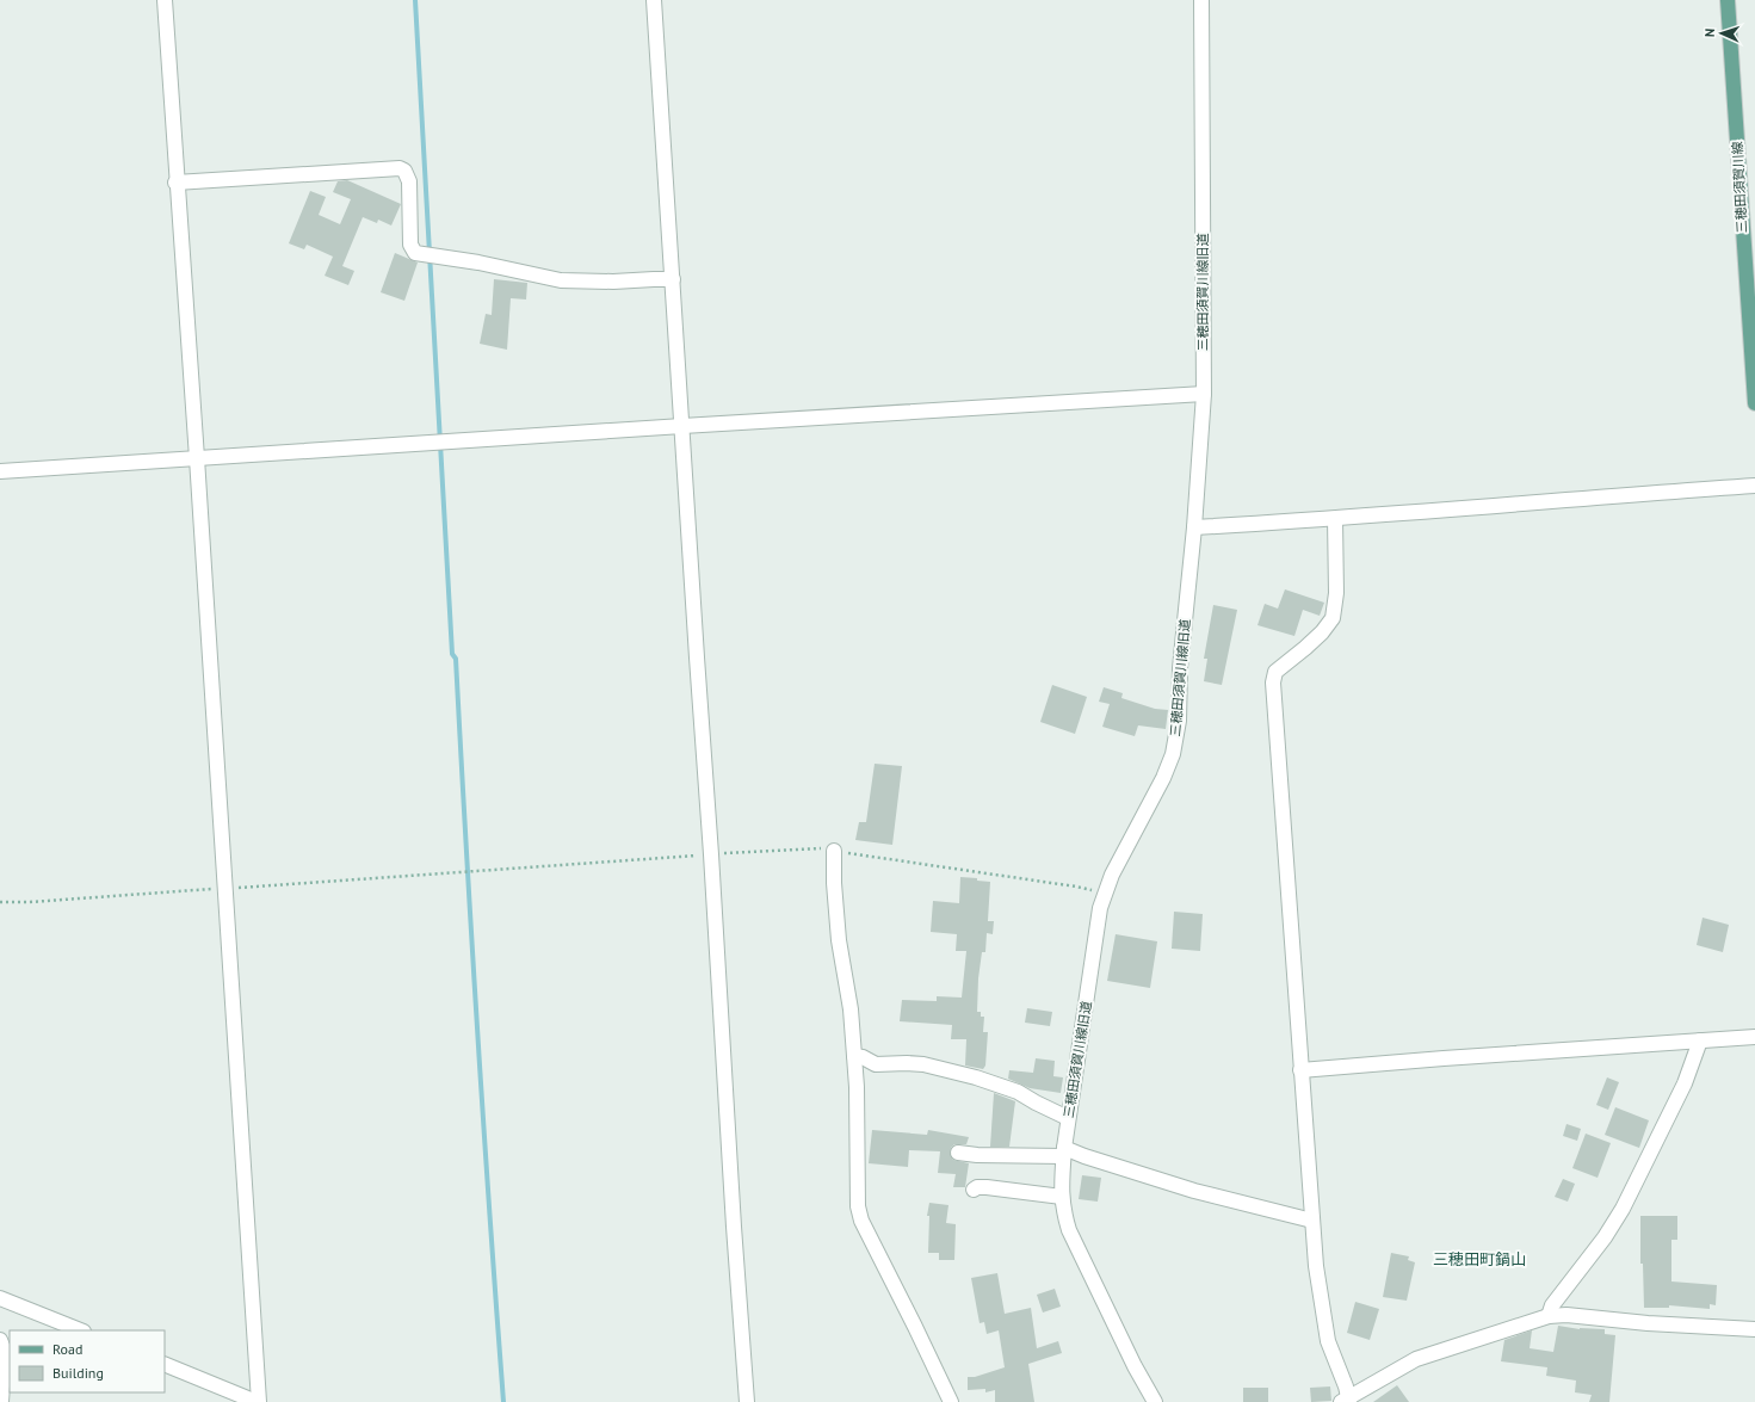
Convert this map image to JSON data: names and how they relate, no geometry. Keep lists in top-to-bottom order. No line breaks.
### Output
{"streets":{"main road":["三穂田須賀川線"],"street":["三穂田須賀川線旧道"]},"districts":["三穂田町鍋山"],"legend":["Road","Building"],"north":"left"}
